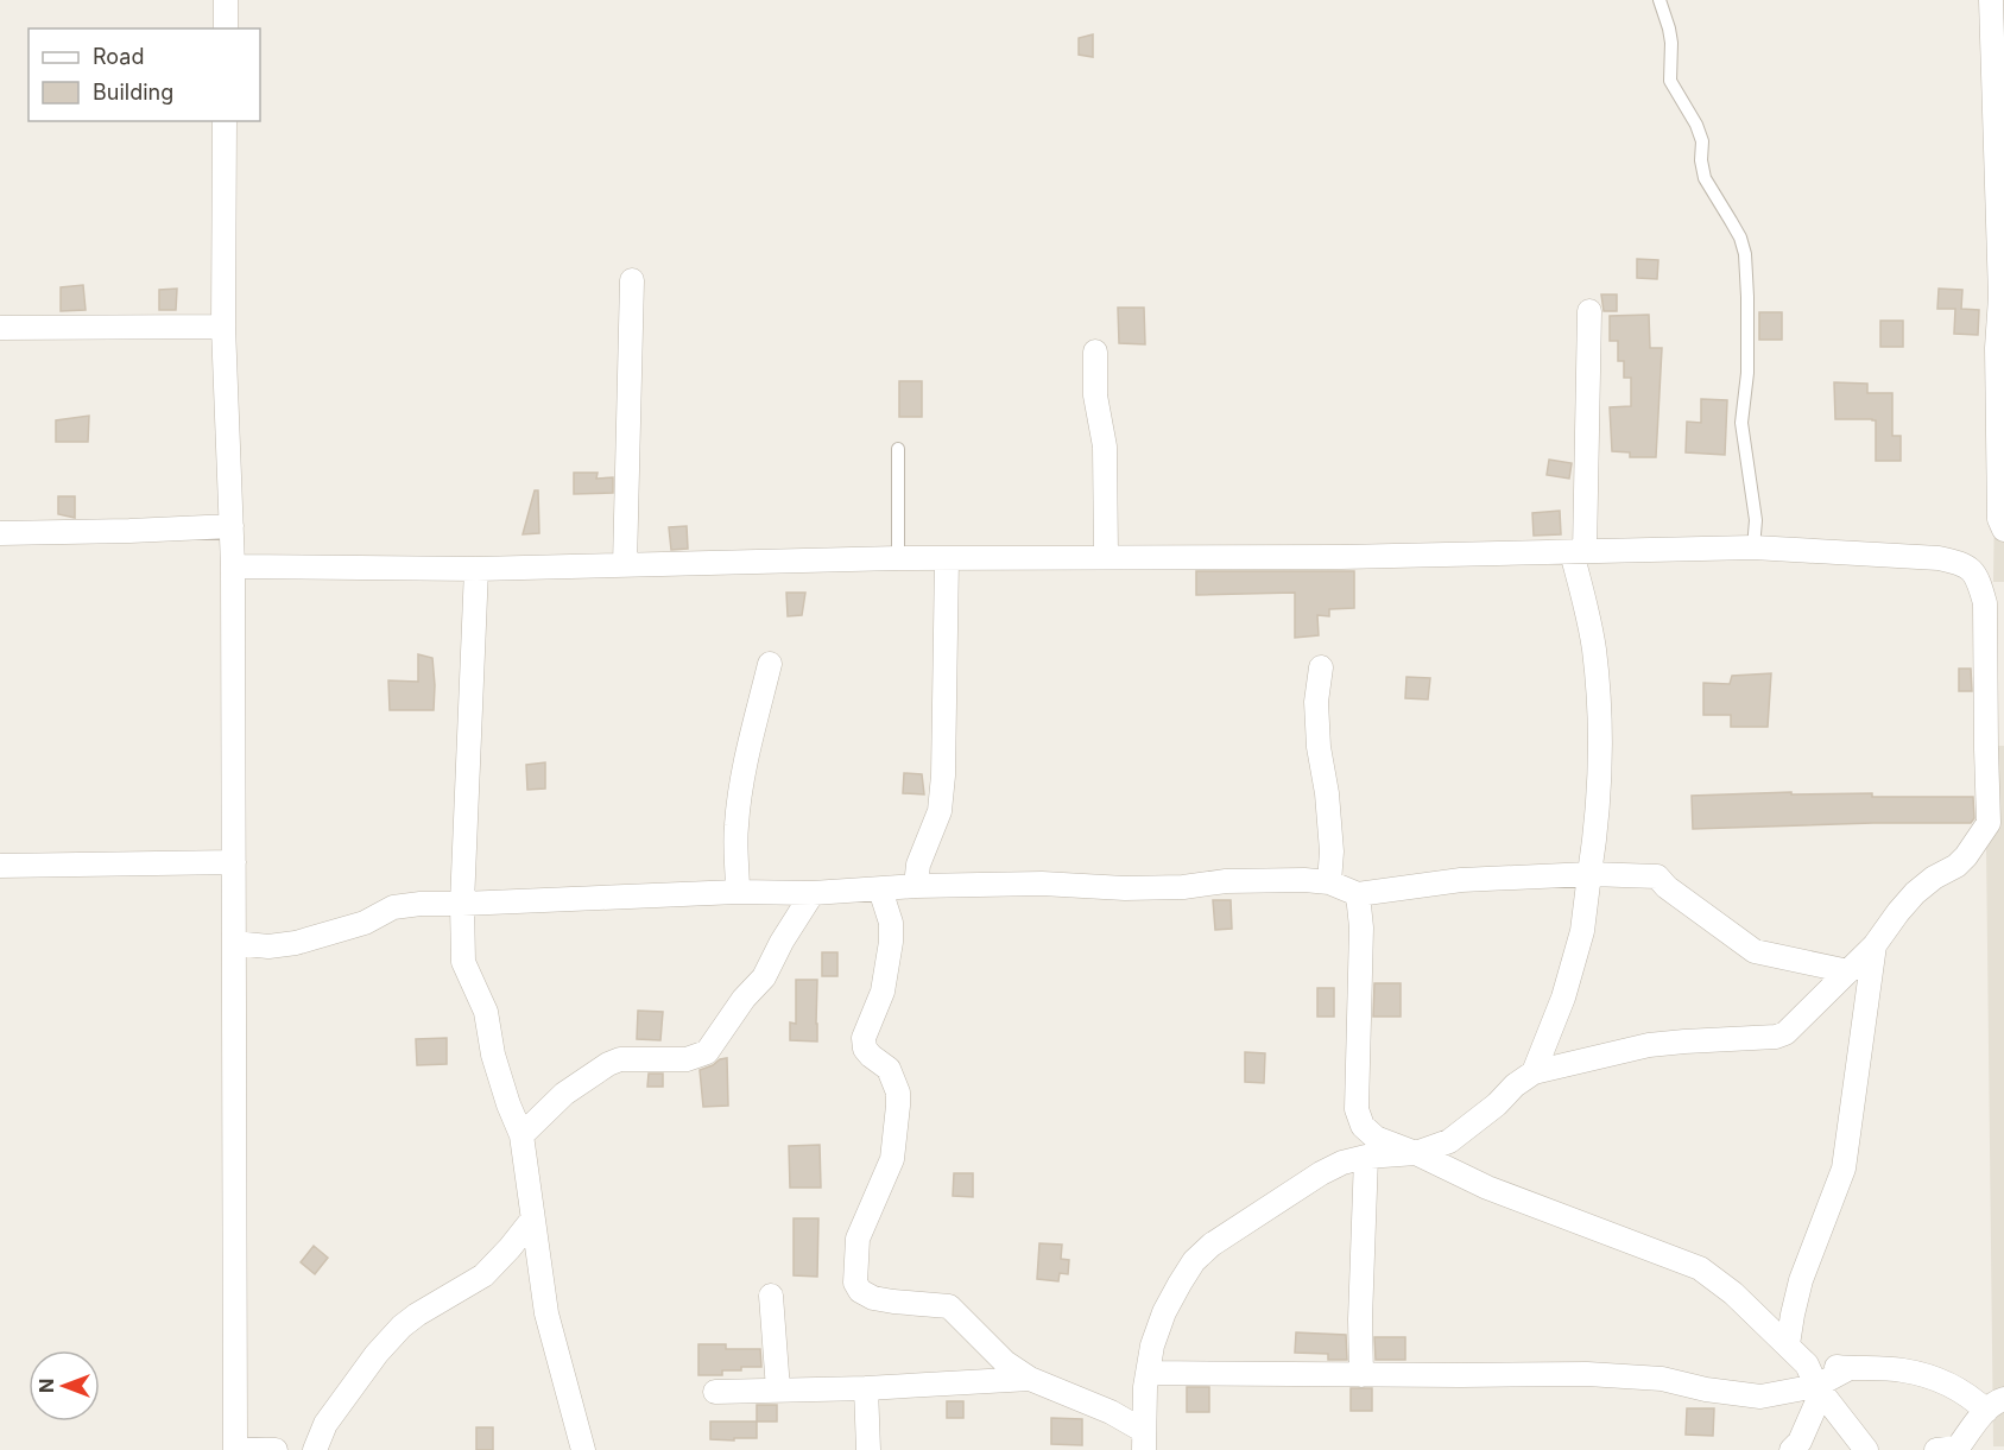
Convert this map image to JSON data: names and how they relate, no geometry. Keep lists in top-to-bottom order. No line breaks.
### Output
{"legend":["Road","Building"],"north":"left"}
